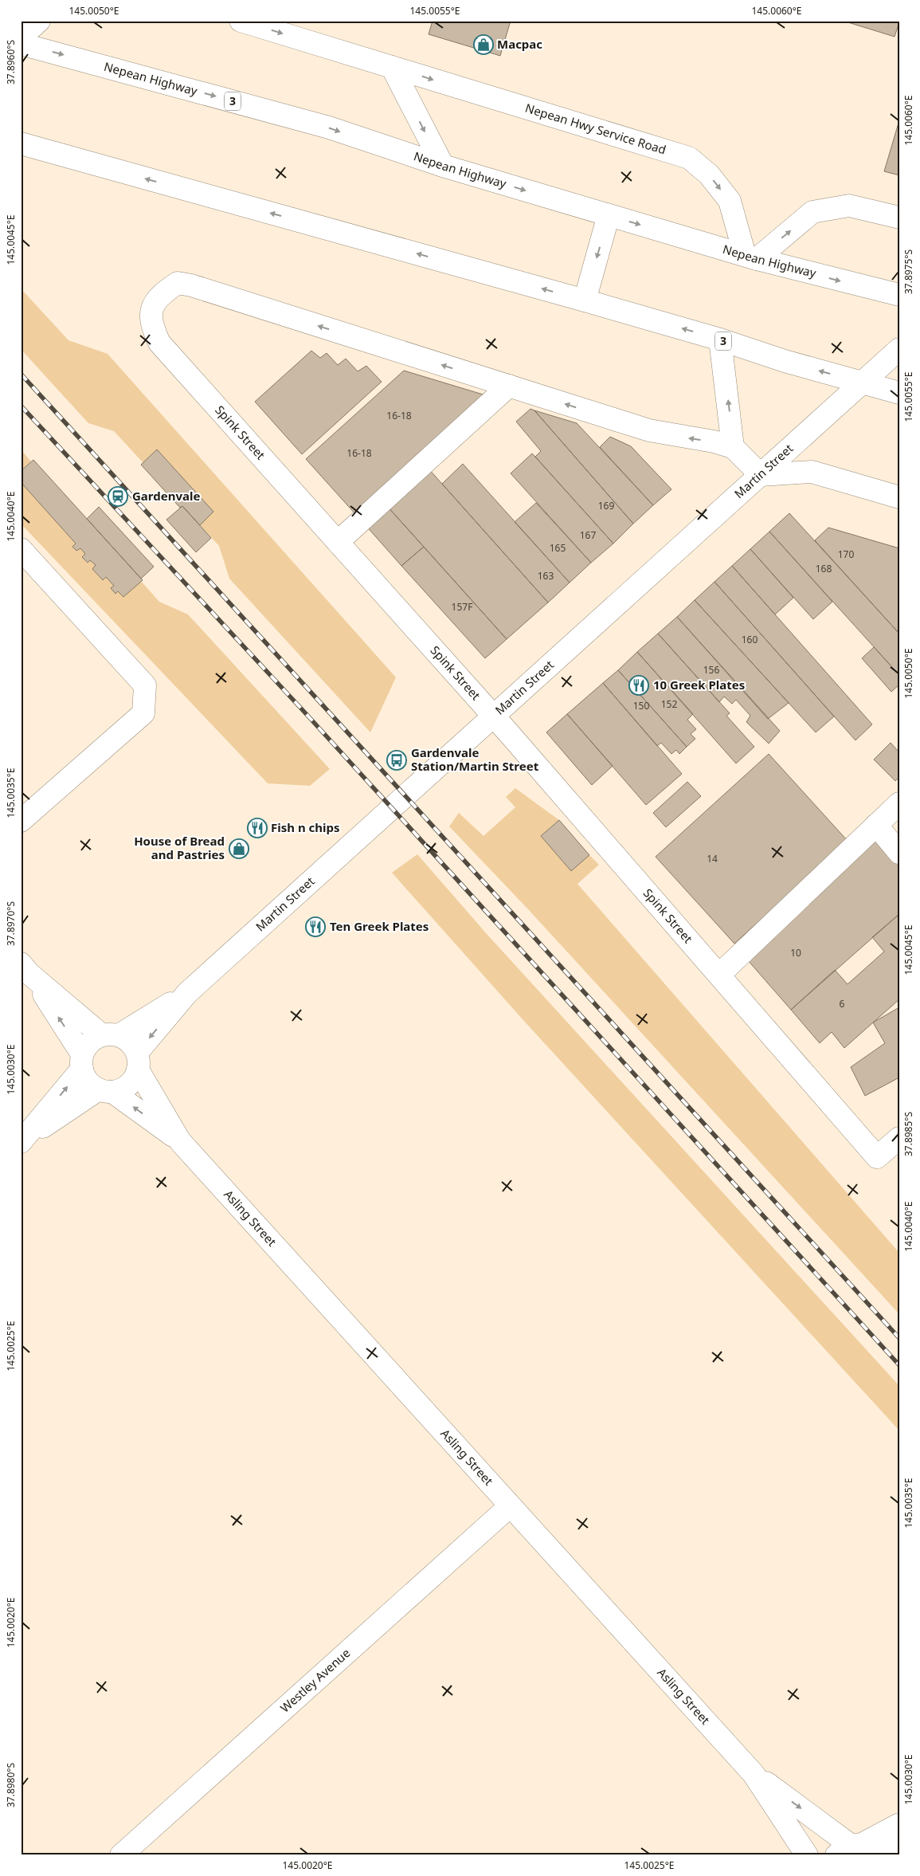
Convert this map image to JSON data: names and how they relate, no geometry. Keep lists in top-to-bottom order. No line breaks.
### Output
{"streets":{"main road":["Nepean Highway","3","Nepean Hwy Service Road","Spink Street","Martin Street","Asling Street","Westley Avenue"]},"crossings":[["Nepean Highway","Nepean Hwy Service Road"],["3","Martin Street"],["Spink Street","Martin Street"],["Martin Street","Asling Street"],["Asling Street","Westley Avenue"]],"places":{"shop":["Macpac","House of Bread and Pastries"],"station":["Gardenvale"],"restaurant":["10 Greek Plates","Fish n chips","Ten Greek Plates"],"bus stop":["Gardenvale Station/Martin Street"]},"house_numbers":["16-18","16-18","169","167","165","170","168","163","157F","160","156","152","150","14","10","6"],"coordinates":["145.0050°E","145.0055°E","145.0060°E","37.8960°S","145.0045°E","37.8975°S","145.0040°E","145.0035°E","37.8970°S","145.0030°E","37.8985°S","145.0025°E","145.0020°E","37.8980°S"]}
